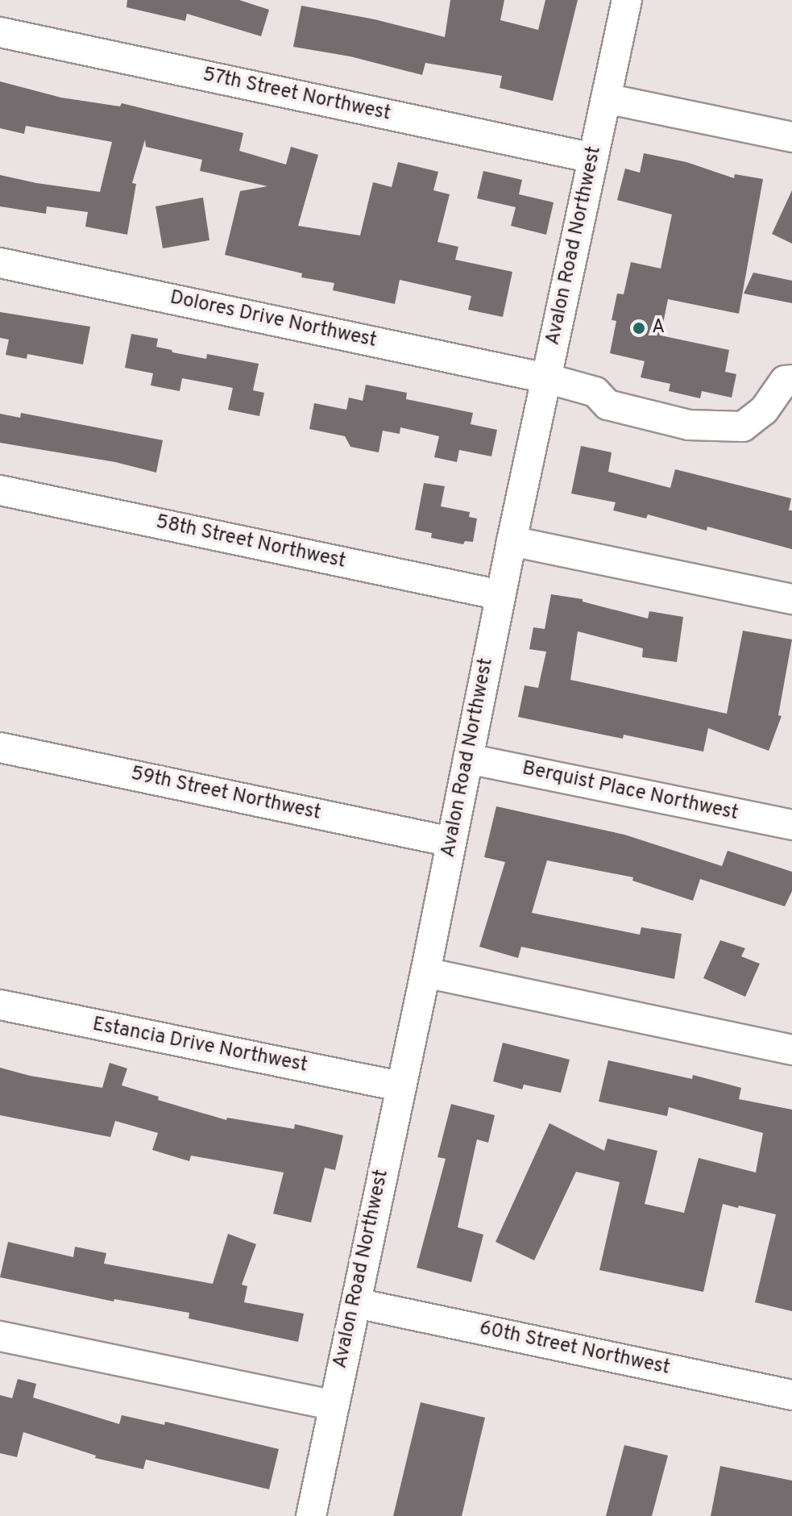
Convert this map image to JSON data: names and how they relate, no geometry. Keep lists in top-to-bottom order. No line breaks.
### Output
{"streets":{"street":["57th Street Northwest","Avalon Road Northwest","Dolores Drive Northwest","58th Street Northwest","Berquist Place Northwest","59th Street Northwest","Estancia Drive Northwest","60th Street Northwest"]},"crossings":[["57th Street Northwest","Avalon Road Northwest"],["Avalon Road Northwest","Dolores Drive Northwest"],["Avalon Road Northwest","58th Street Northwest"],["Avalon Road Northwest","Berquist Place Northwest"],["Avalon Road Northwest","59th Street Northwest"],["Avalon Road Northwest","Estancia Drive Northwest"],["Avalon Road Northwest","60th Street Northwest"]],"places":["A"]}
